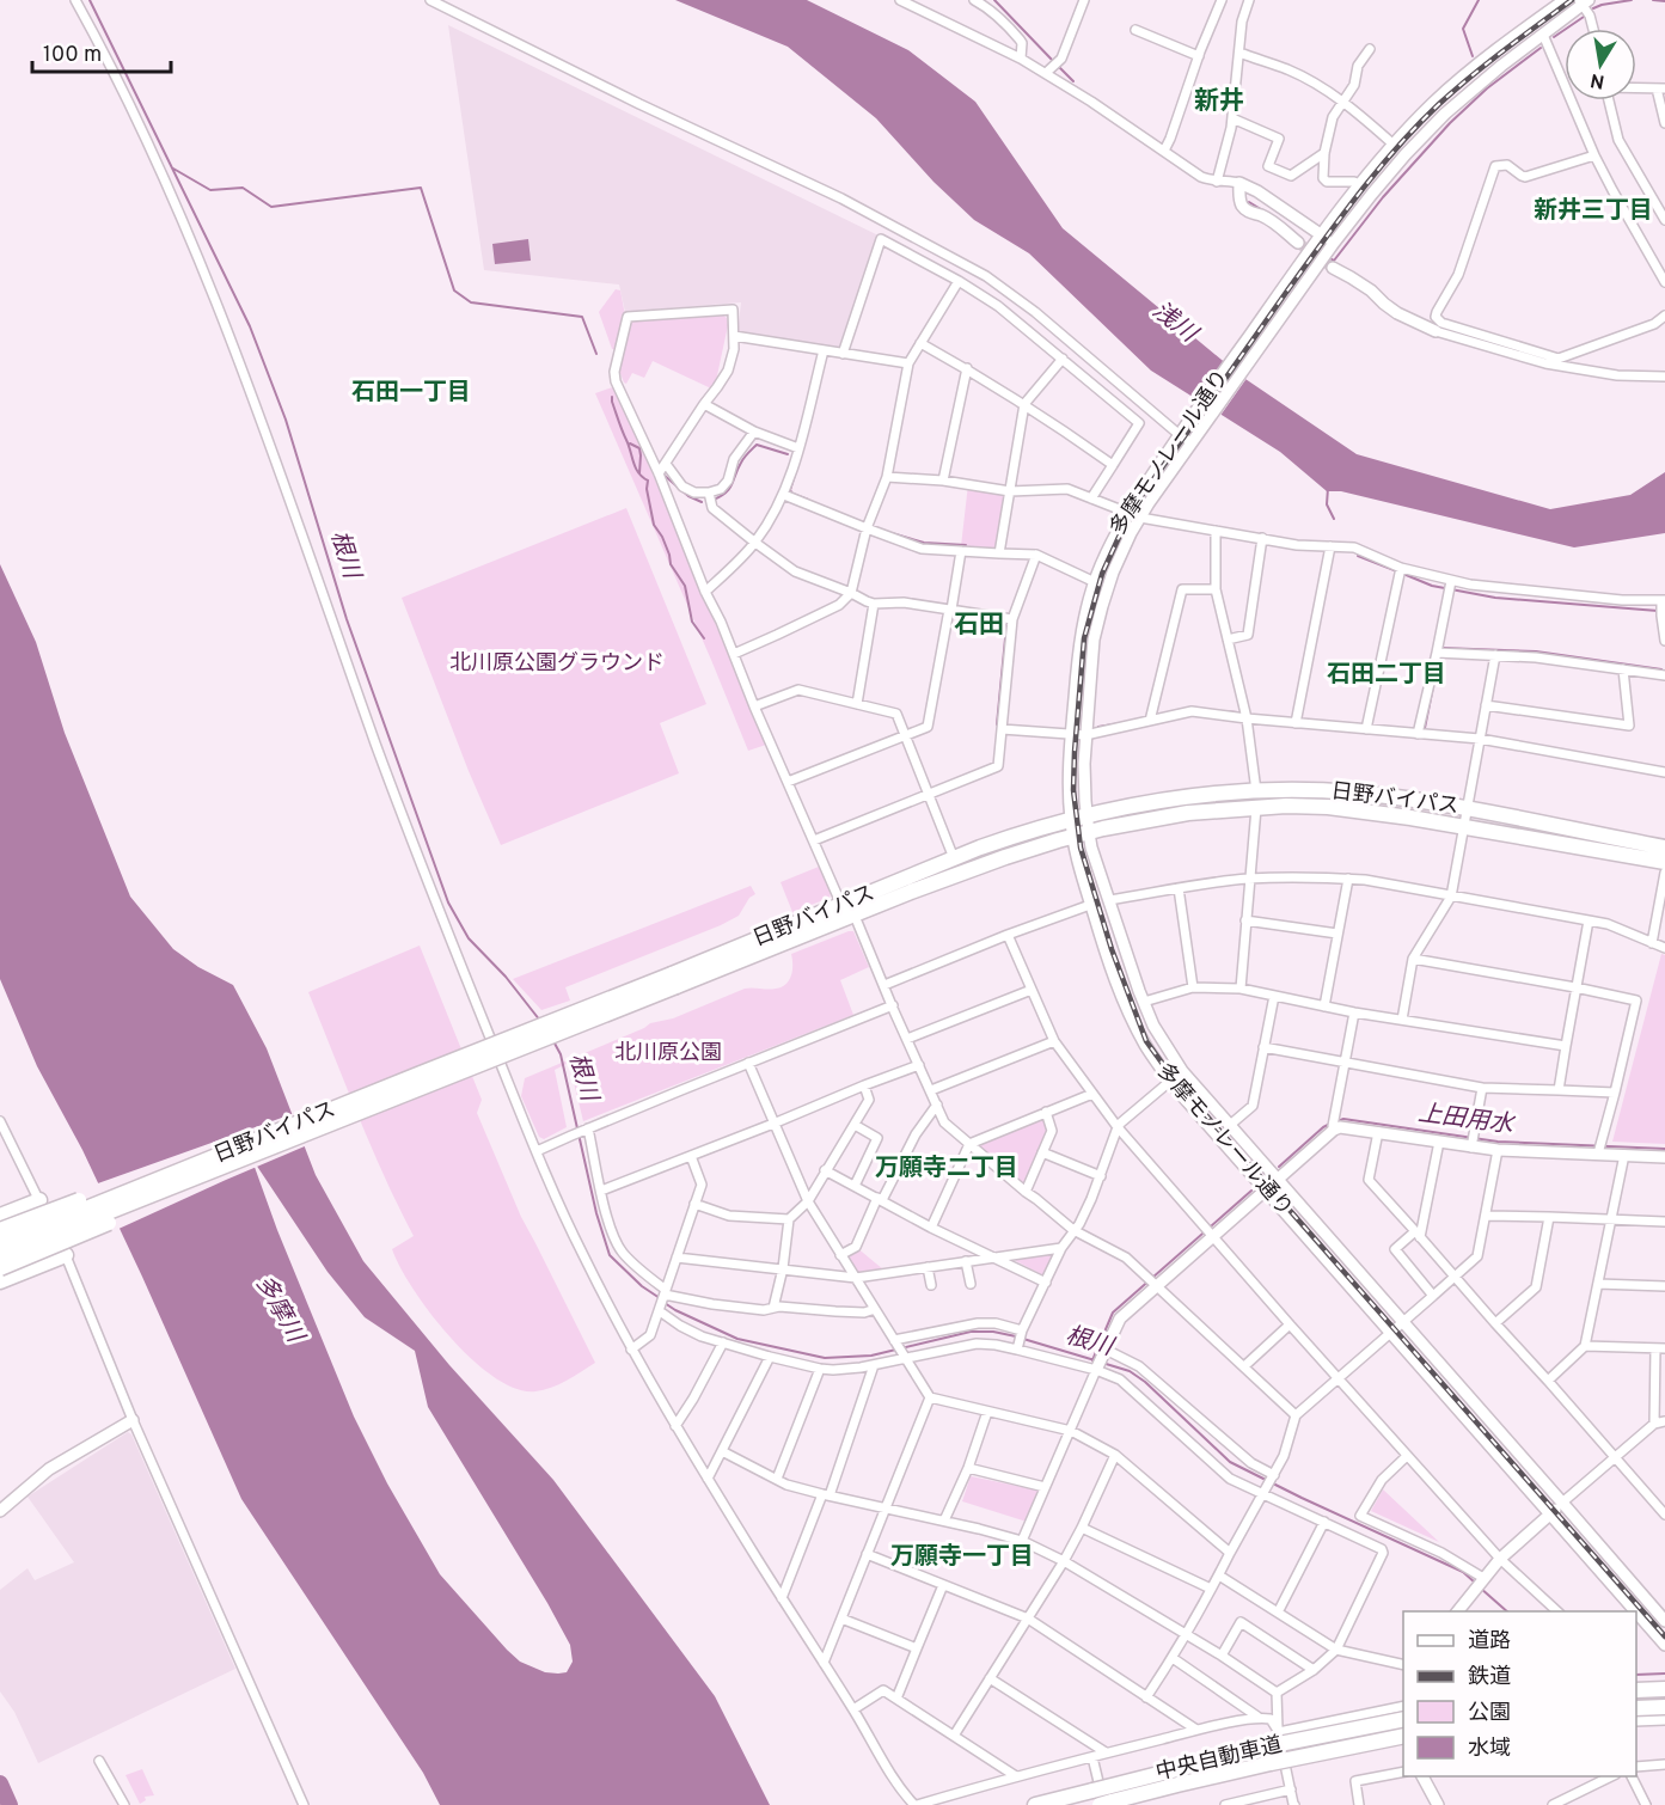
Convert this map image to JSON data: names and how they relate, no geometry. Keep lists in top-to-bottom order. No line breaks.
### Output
{"streets":{"highway":["日野バイパス","中央自動車道"],"main road":["多摩モノレール通り"]},"crossings":[["多摩モノレール通り","日野バイパス"]],"districts":["新井","新井三丁目","石田一丁目","石田","石田二丁目","万願寺二丁目","万願寺一丁目"],"water":["浅川","根川","上田用水","多摩川"],"parks":["北川原公園グラウンド","北川原公園"],"legend":["道路","鉄道","公園","水域"],"scale_bar":"100 m","north":"bottom"}
